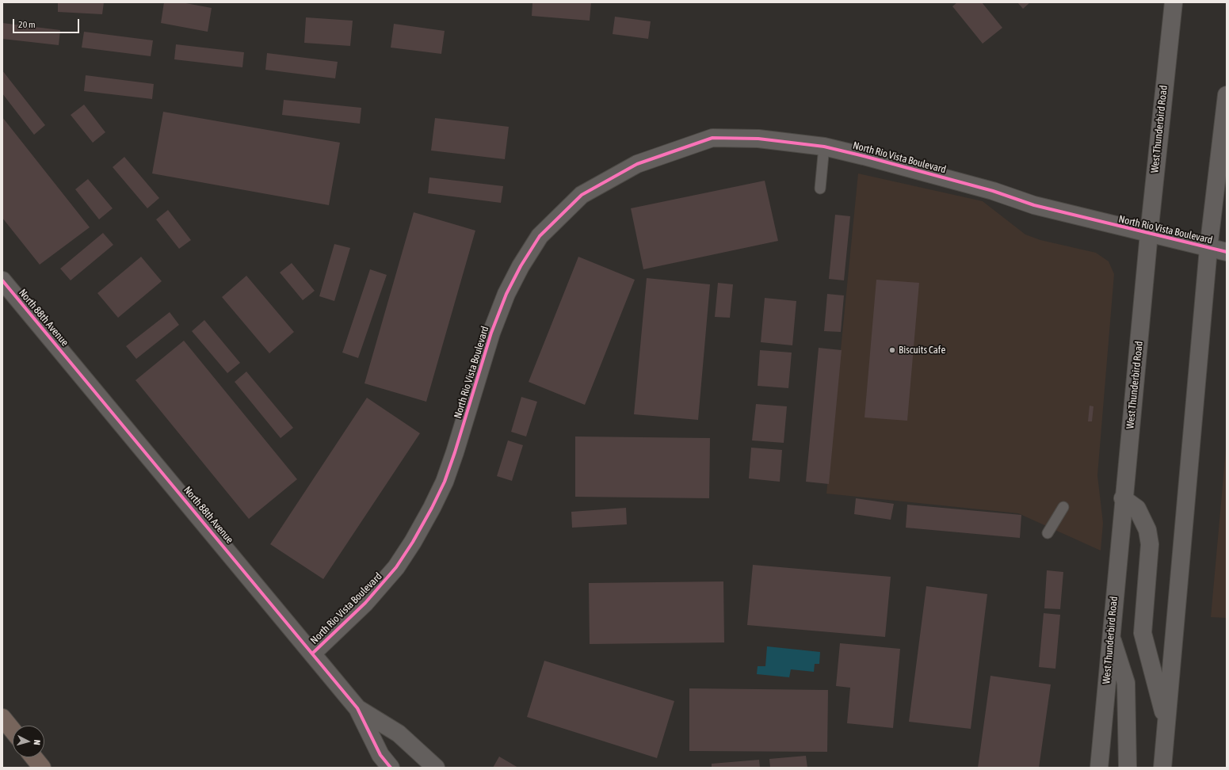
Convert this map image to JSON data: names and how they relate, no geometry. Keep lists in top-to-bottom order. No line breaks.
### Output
{"streets":{"street":["West Thunderbird Road","North Rio Vista Boulevard","North 88th Avenue"]},"crossings":[["West Thunderbird Road","North Rio Vista Boulevard"],["North Rio Vista Boulevard","North 88th Avenue"]],"places":["Biscuits Cafe"],"scale_bar":"20 m","north":"right"}
